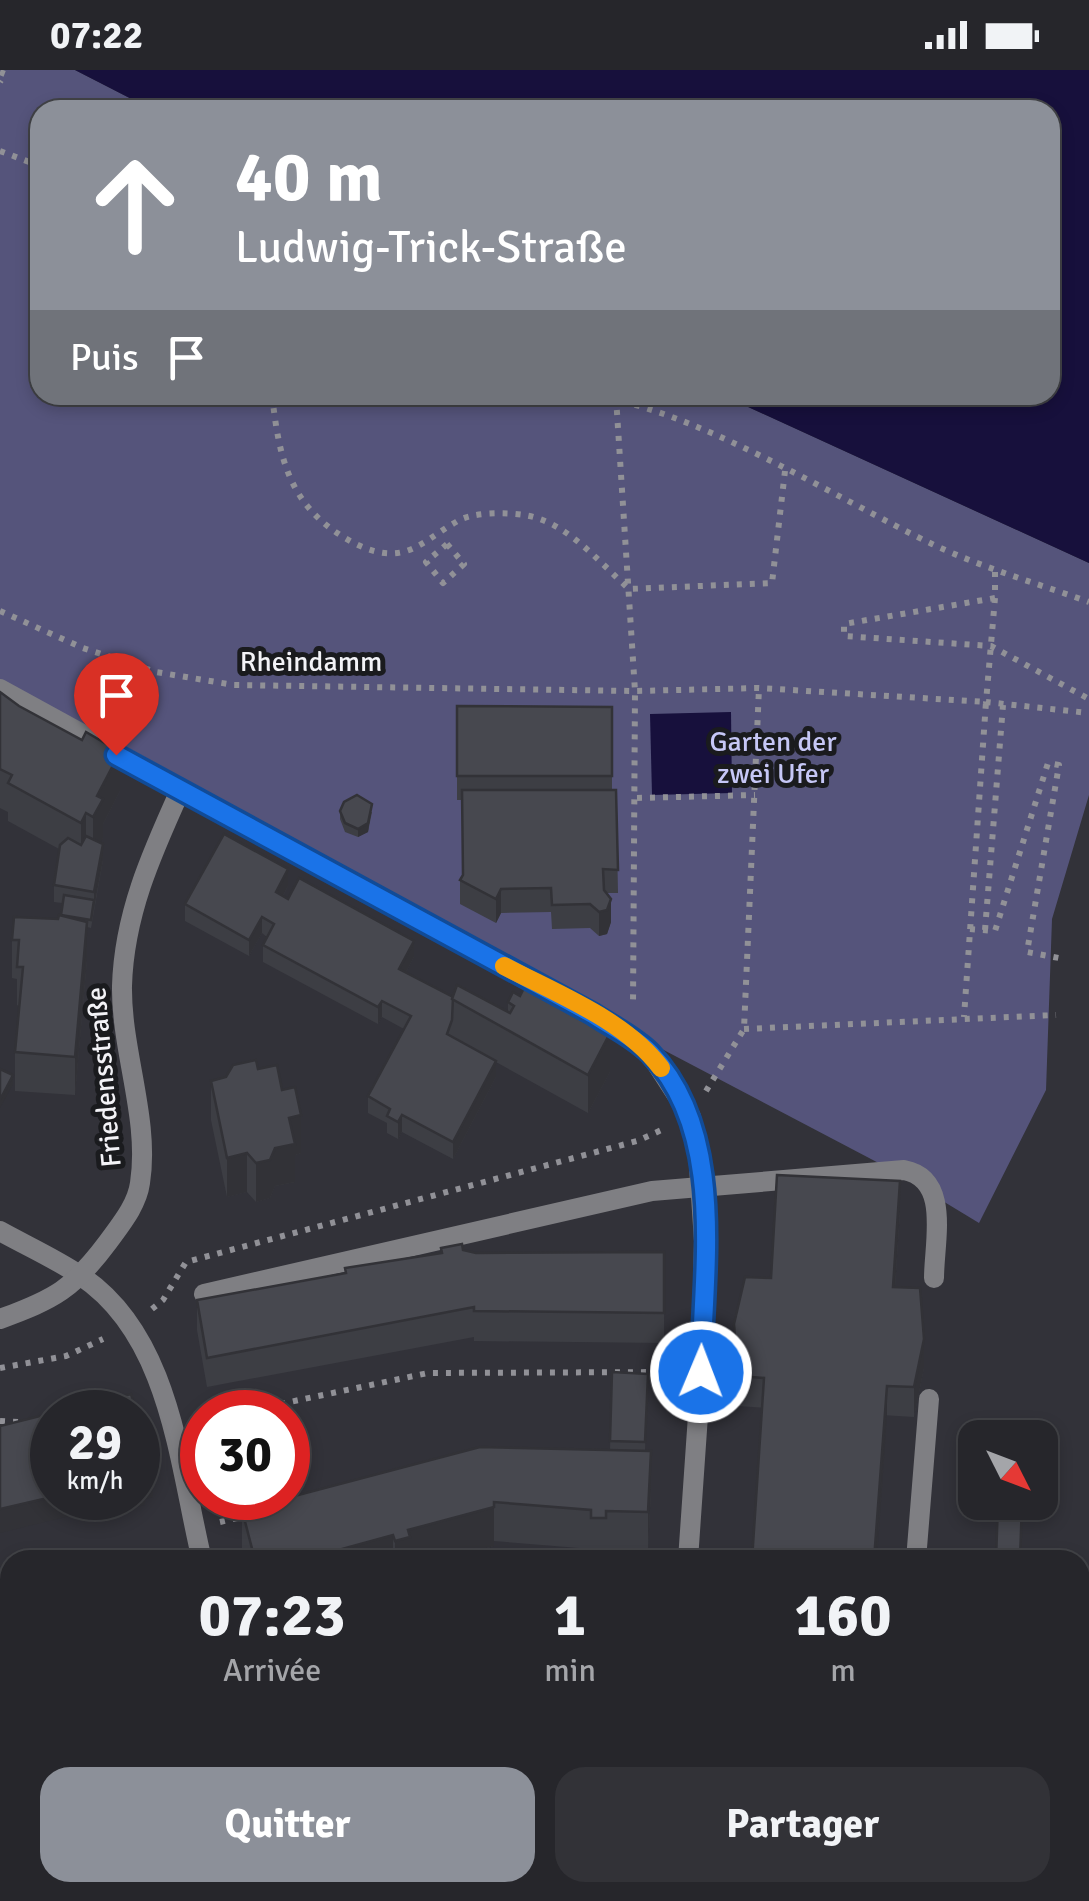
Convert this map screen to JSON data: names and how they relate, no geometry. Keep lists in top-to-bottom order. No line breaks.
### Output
{"streets":{"street":["Friedensstraße"],"path":["Rheindamm"]},"parks":["Garten der zwei Ufer"],"north":"bottom right","page":{"status":"07:22","turn":["40 m","Ludwig-Trick-Straße"],"then":"Puis","speed":"29 km/h","limit":"30","eta":["07:23","Arrivée","1","min","160","m"],"buttons":["Quitter","Partager"]}}
